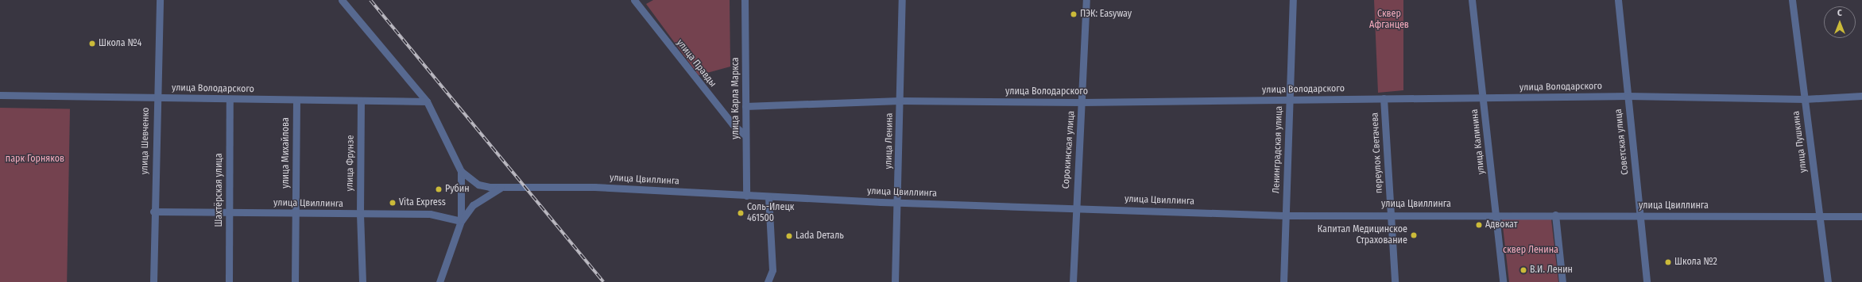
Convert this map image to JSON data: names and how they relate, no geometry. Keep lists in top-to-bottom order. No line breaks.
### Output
{"streets":{"street":["улица Правды","улица Володарского","улица Карла Маркса","улица Шевченко","улица Ленина","улица Калинина","Советская улица","улица Пушкина","Сорокинская улица","Ленинградская улица","улица Михайлова","переулок Светачева","улица Фрунзе","улица Цвиллинга","Шахтёрская улица"]},"crossings":[["улица Правды","улица Карла Маркса"],["улица Володарского","улица Карла Маркса"],["улица Володарского","улица Шевченко"],["улица Володарского","улица Ленина"],["улица Володарского","улица Калинина"],["улица Володарского","Советская улица"],["улица Володарского","улица Пушкина"],["улица Володарского","Сорокинская улица"],["улица Володарского","Ленинградская улица"],["улица Володарского","улица Михайлова"],["улица Володарского","переулок Светачева"],["улица Володарского","улица Фрунзе"],["улица Володарского","Шахтёрская улица"],["улица Карла Маркса","улица Цвиллинга"],["улица Шевченко","улица Цвиллинга"],["улица Ленина","улица Цвиллинга"],["улица Калинина","улица Цвиллинга"],["Советская улица","улица Цвиллинга"],["улица Пушкина","улица Цвиллинга"],["Сорокинская улица","улица Цвиллинга"],["Ленинградская улица","улица Цвиллинга"],["улица Михайлова","улица Цвиллинга"],["переулок Светачева","улица Цвиллинга"],["улица Фрунзе","улица Цвиллинга"],["улица Цвиллинга","Шахтёрская улица"]],"parks":["Сквер Афганцев","парк Горняков","сквер Ленина"],"places":["ПЭК: Easyway","Школа №4","Рубин","Vita Express","Соль-Илецк 461500","Адвокат","Капитал Медицинское Страхование","Lada Dеталь","Школа №2","В.И. Ленин"],"north":"top"}
